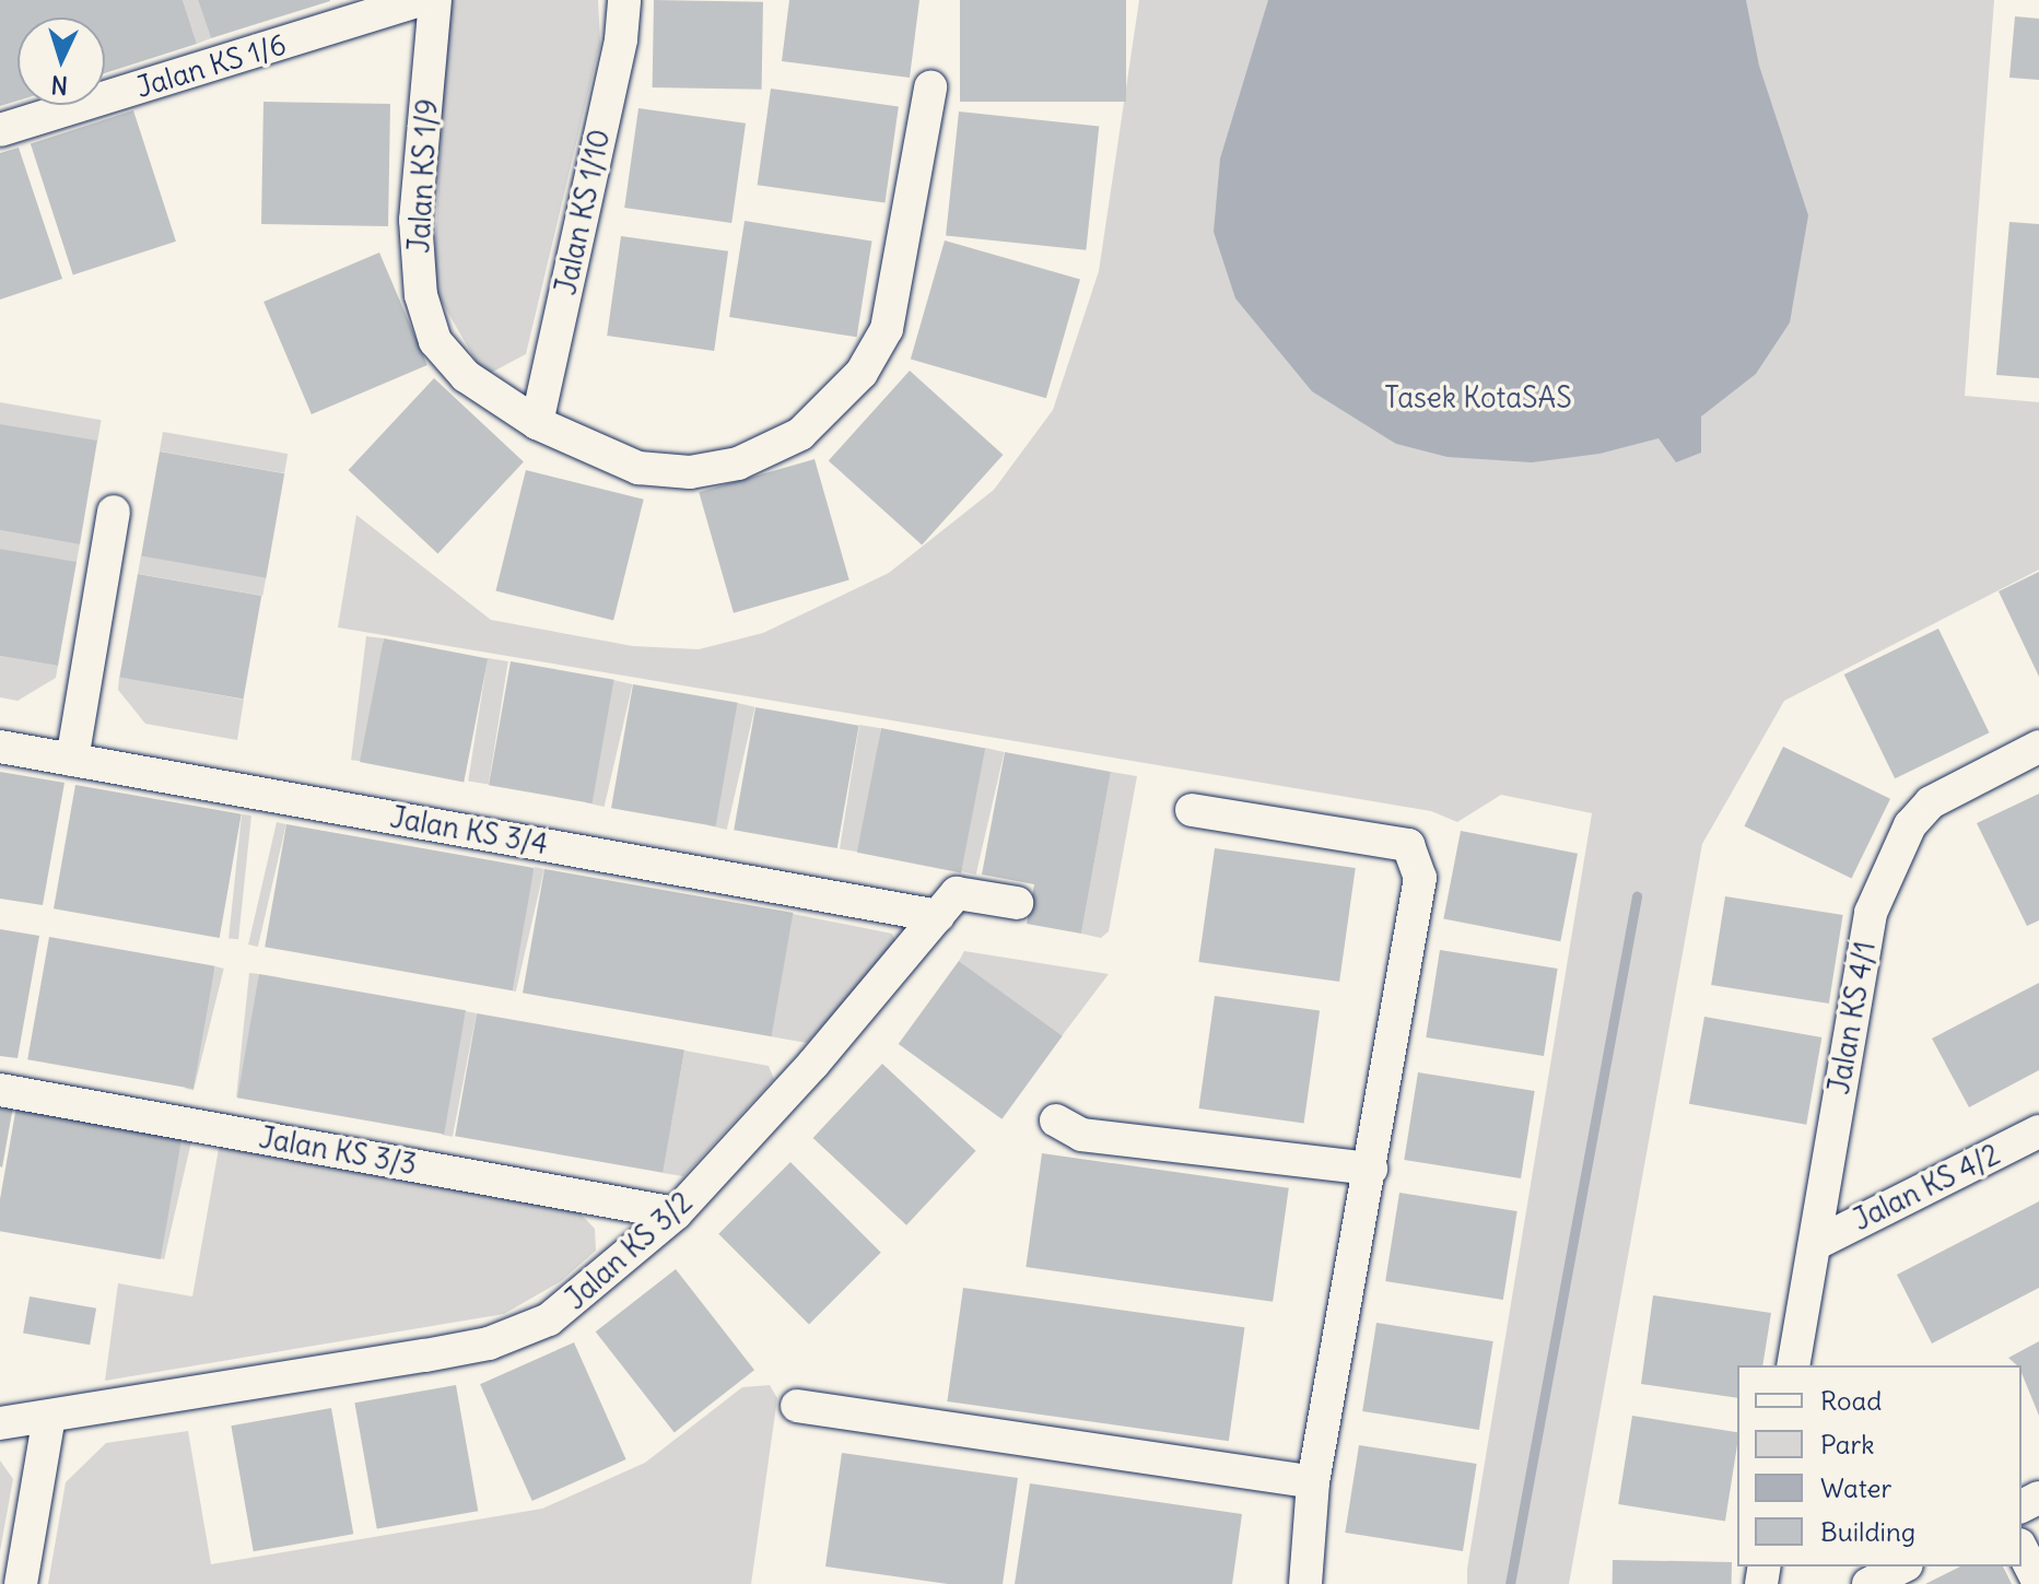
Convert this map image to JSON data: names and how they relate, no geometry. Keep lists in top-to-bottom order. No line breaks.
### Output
{"streets":{"street":["Jalan KS 1/6","Jalan KS 1/9","Jalan KS 1/10","Jalan KS 3/4","Jalan KS 4/1","Jalan KS 3/3","Jalan KS 4/2","Jalan KS 3/2"]},"crossings":[["Jalan KS 1/9","Jalan KS 1/10"],["Jalan KS 3/4","Jalan KS 3/2"],["Jalan KS 4/1","Jalan KS 4/2"],["Jalan KS 3/3","Jalan KS 3/2"]],"parks":["Tasek KotaSAS"],"legend":["Road","Park","Water","Building"],"north":"bottom"}
